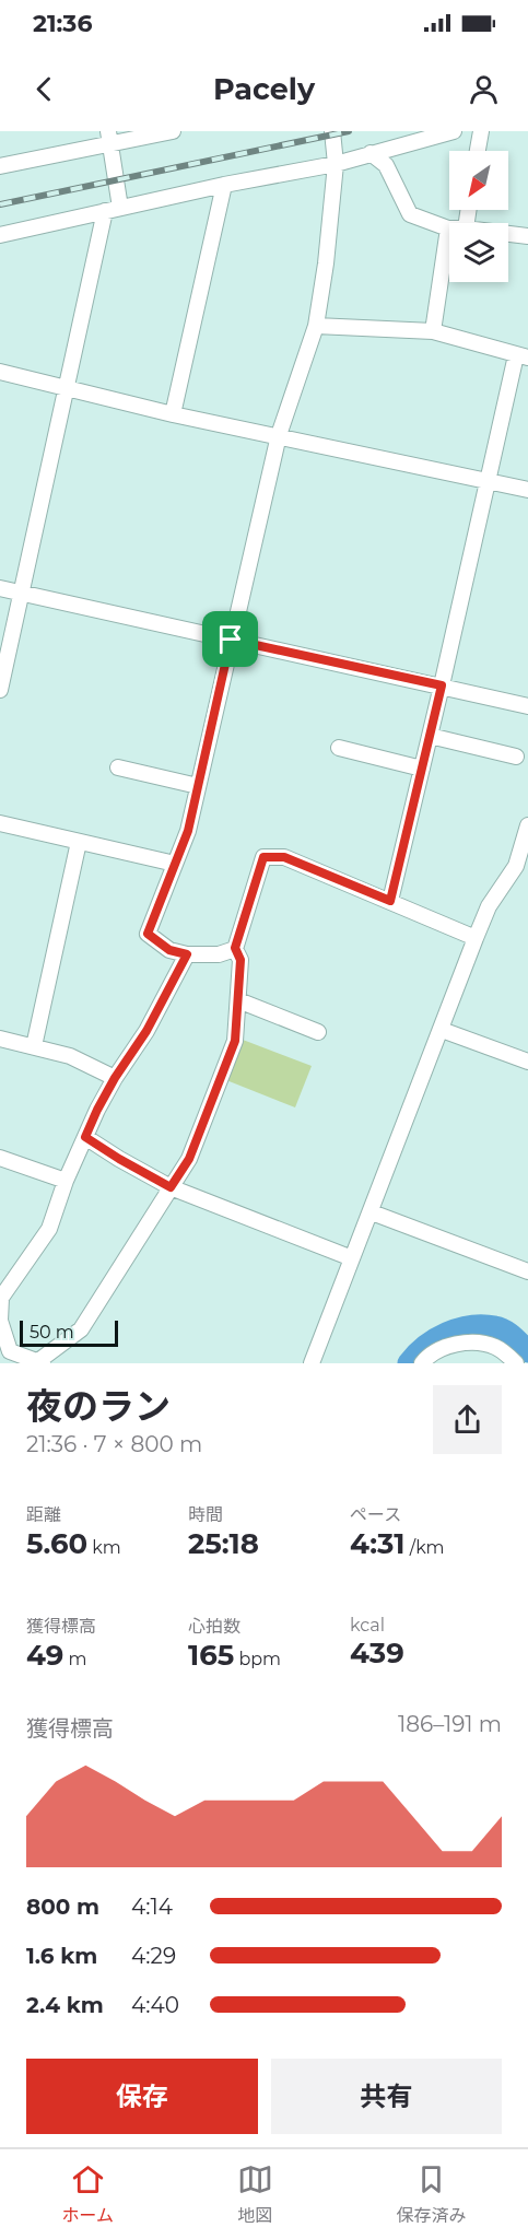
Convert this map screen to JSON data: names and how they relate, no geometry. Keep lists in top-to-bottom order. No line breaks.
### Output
{"scale_bar":"50 m","north":"bottom left","page":{"status":"21:36","header":"Pacely","scale":"50 m","heading":["夜のラン","21:36 · 7 × 800 m"],"stats":[["距離","5.60 km"],["時間","25:18"],["ペース","4:31 /km"],["獲得標高","49 m"],["心拍数","165 bpm"],["kcal","439"]],"chart":["獲得標高","186–191 m"],"list":[{"name":"800 m","note":"4:14"},{"name":"1.6 km","note":"4:29"},{"name":"2.4 km","note":"4:40"}],"buttons":["保存","共有"],"tabs":["ホーム","地図","保存済み"]}}
